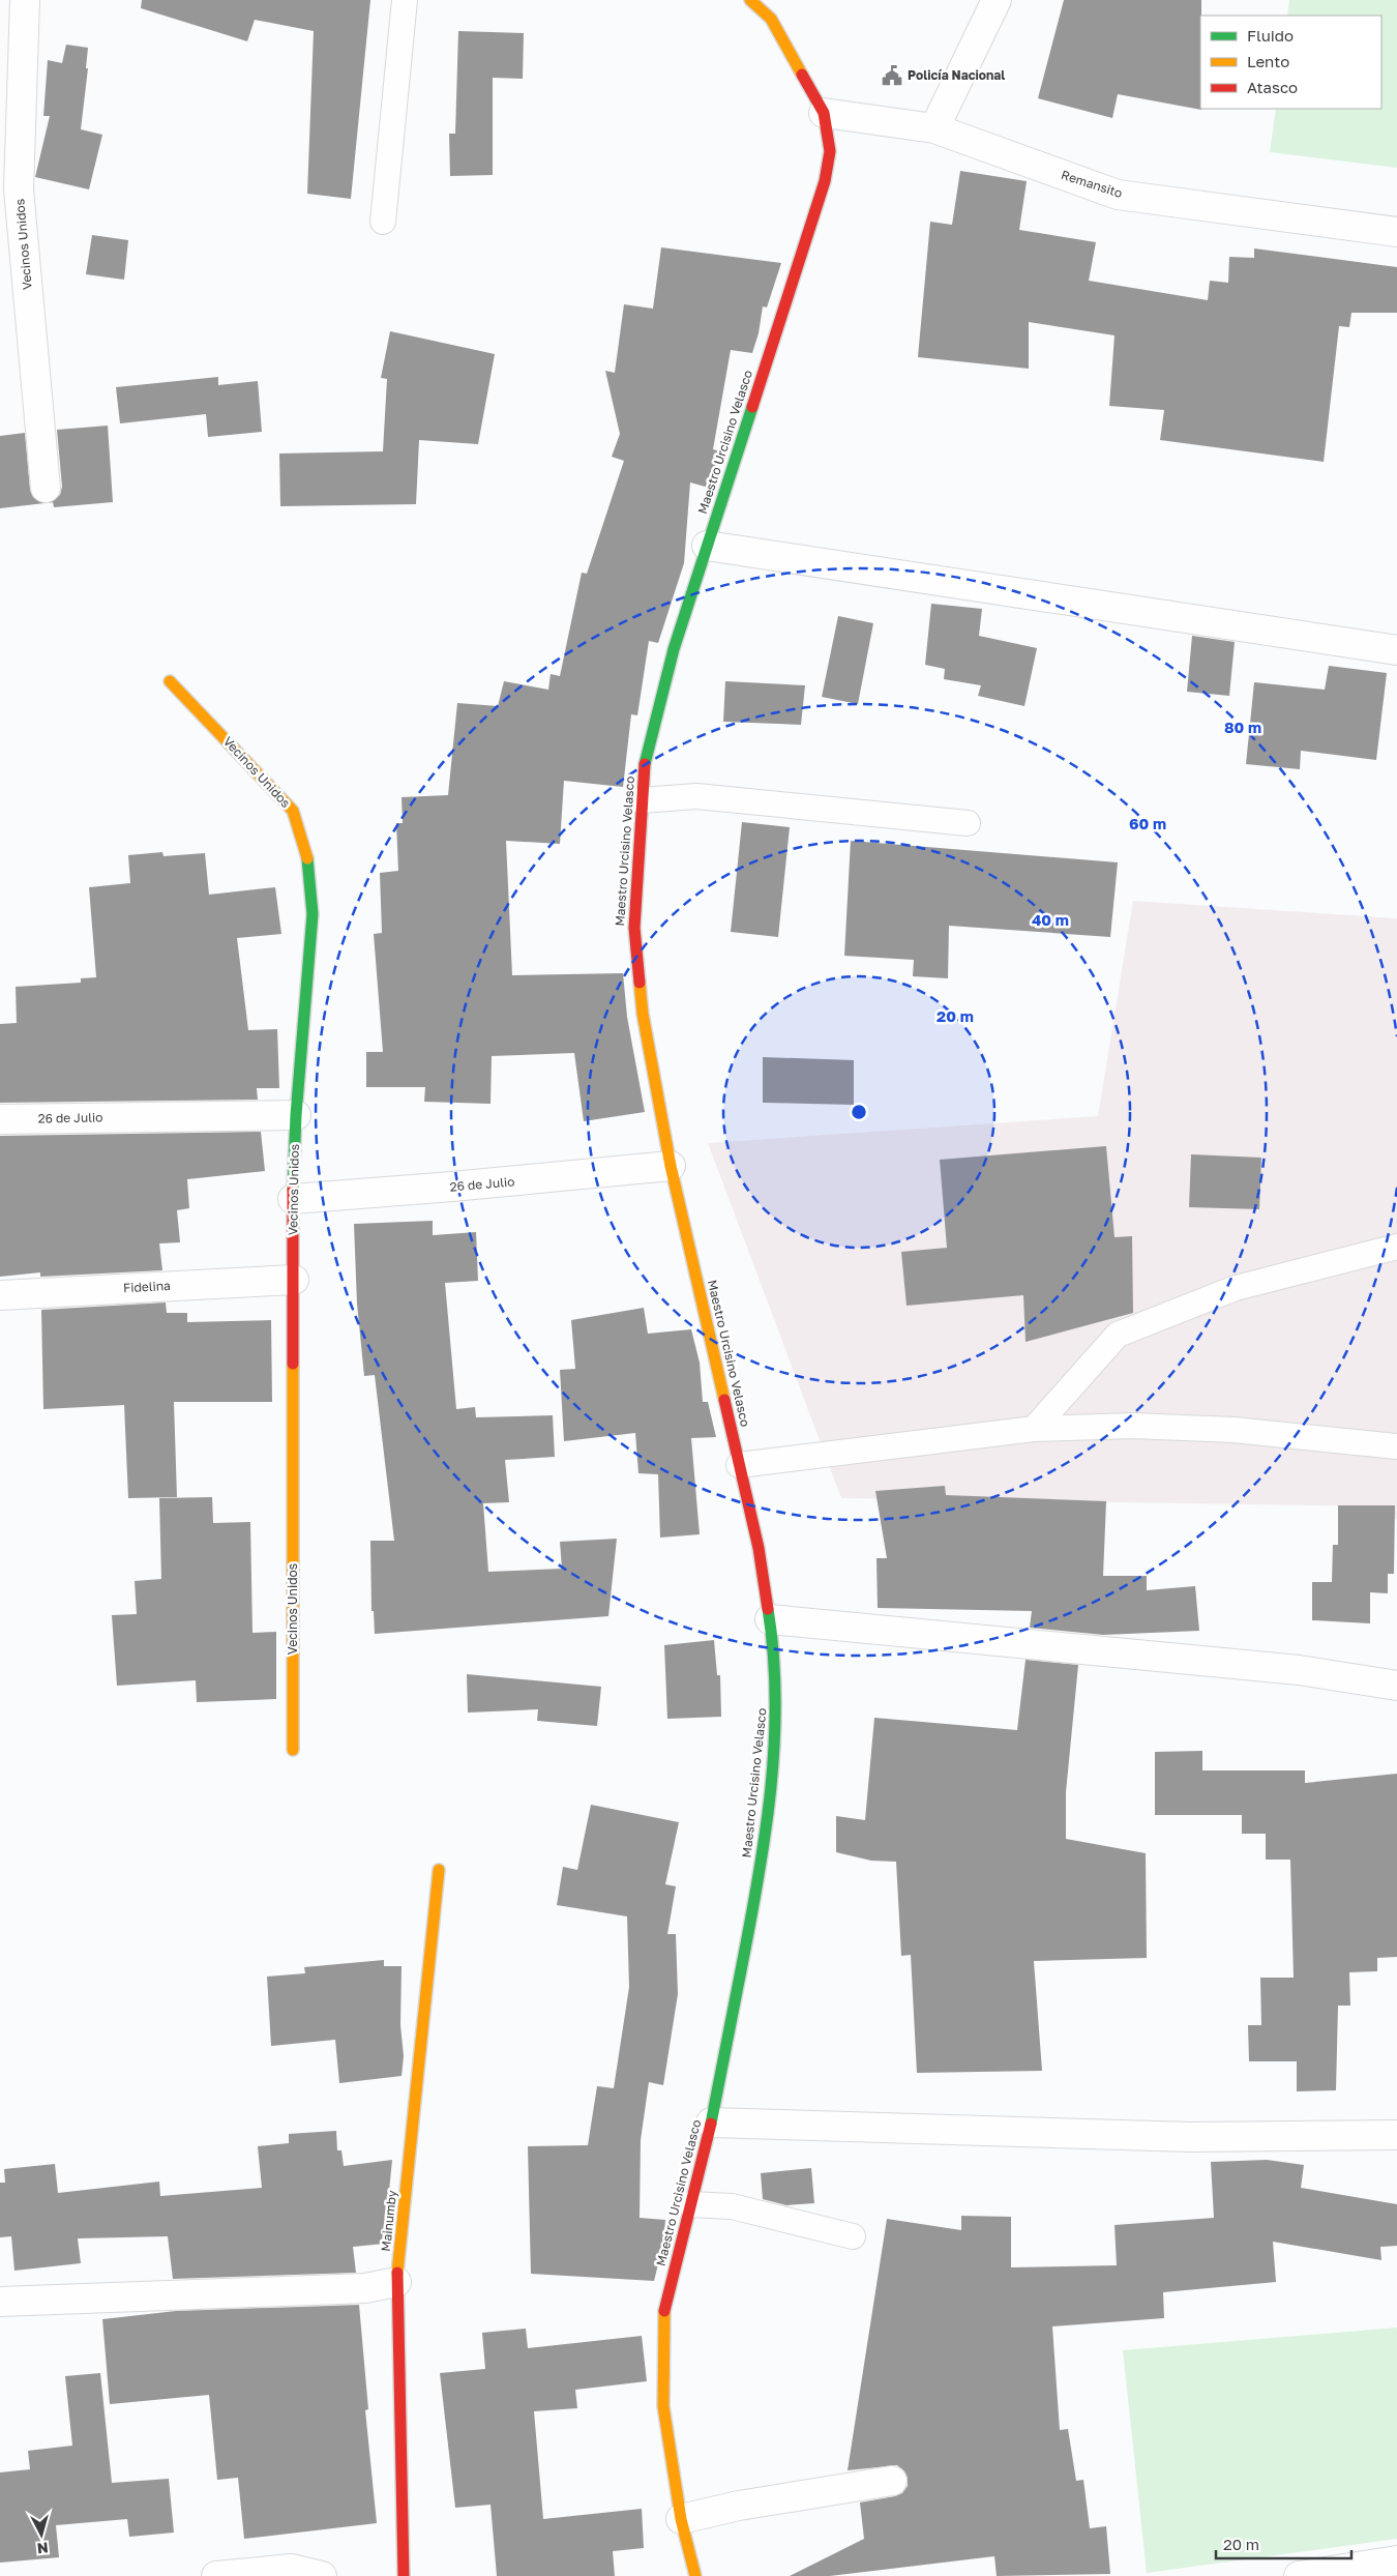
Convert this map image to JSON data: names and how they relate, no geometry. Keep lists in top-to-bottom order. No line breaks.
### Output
{"streets":{"street":["Remansito","Vecinos Unidos","Maestro Urcisino Velasco","26 de Julio","Fidelina","Mainumby"]},"crossings":[["Remansito","Maestro Urcisino Velasco"],["Vecinos Unidos","26 de Julio"],["Vecinos Unidos","Fidelina"],["Maestro Urcisino Velasco","26 de Julio"]],"places":{"public building":["Policía Nacional"]},"legend":["Fluido","Lento","Atasco"],"scale_bar":"20 m","north":"bottom","rings":["80 m","60 m","40 m","20 m"]}
